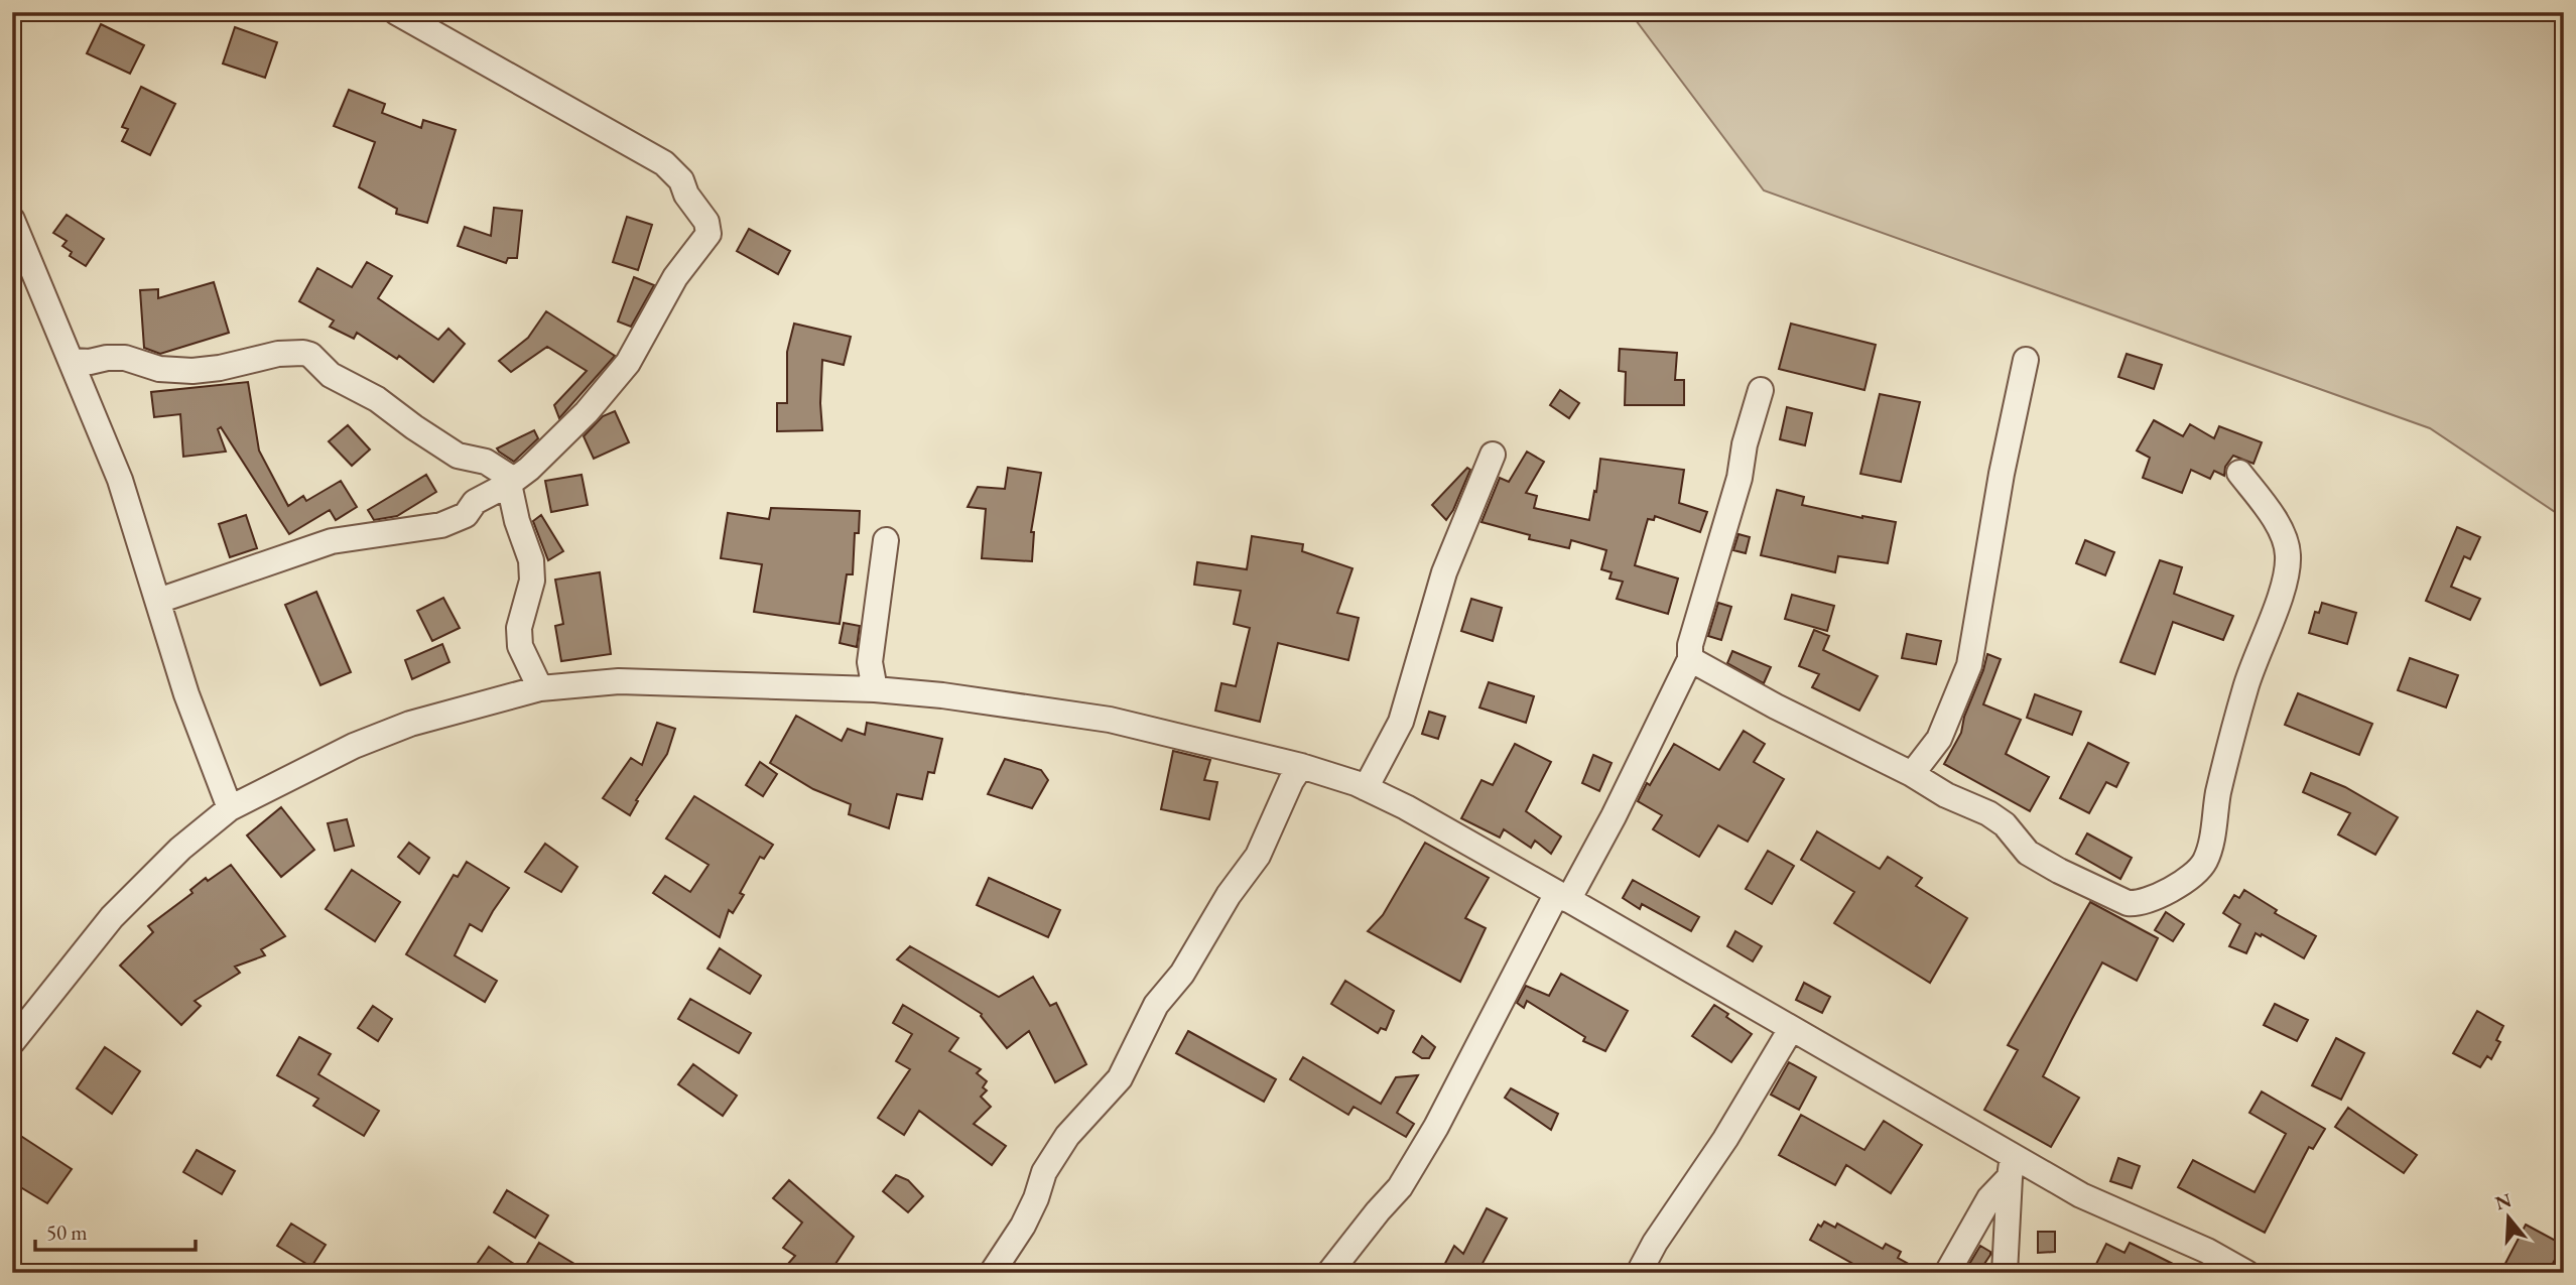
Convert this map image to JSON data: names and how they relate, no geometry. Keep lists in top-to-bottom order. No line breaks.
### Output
{"scale_bar":"50 m","north":"top"}
